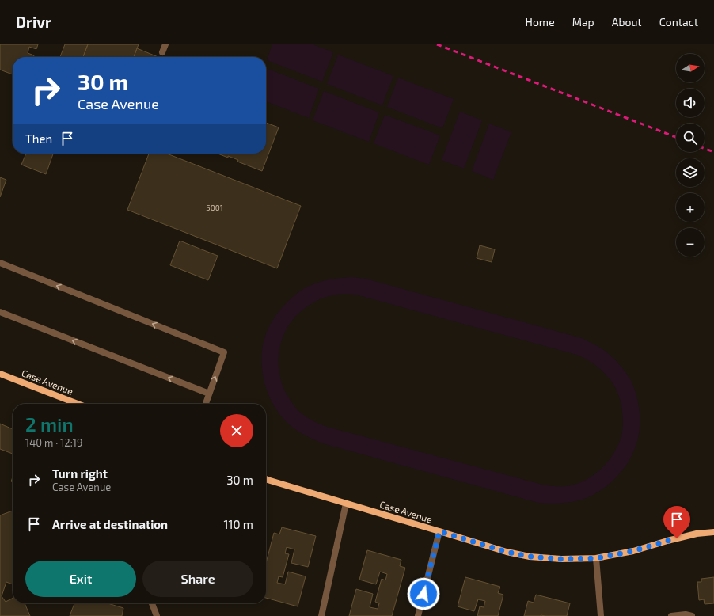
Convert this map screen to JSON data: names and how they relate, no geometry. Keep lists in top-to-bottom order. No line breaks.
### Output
{"streets":{"street":["Case Avenue"]},"house_numbers":["5001"],"north":"right","page":{"header":"Drivr","nav":["Home","Map","About","Contact"],"map_buttons":["+","−"],"turn":["30 m","Case Avenue"],"then":"Then","heading":["2 min","140 m · 12:19"],"list":[{"name":"Turn right","note":"Case Avenue","value":"30 m"},{"name":"Arrive at destination","value":"110 m"}],"buttons":["Exit","Share"]}}
